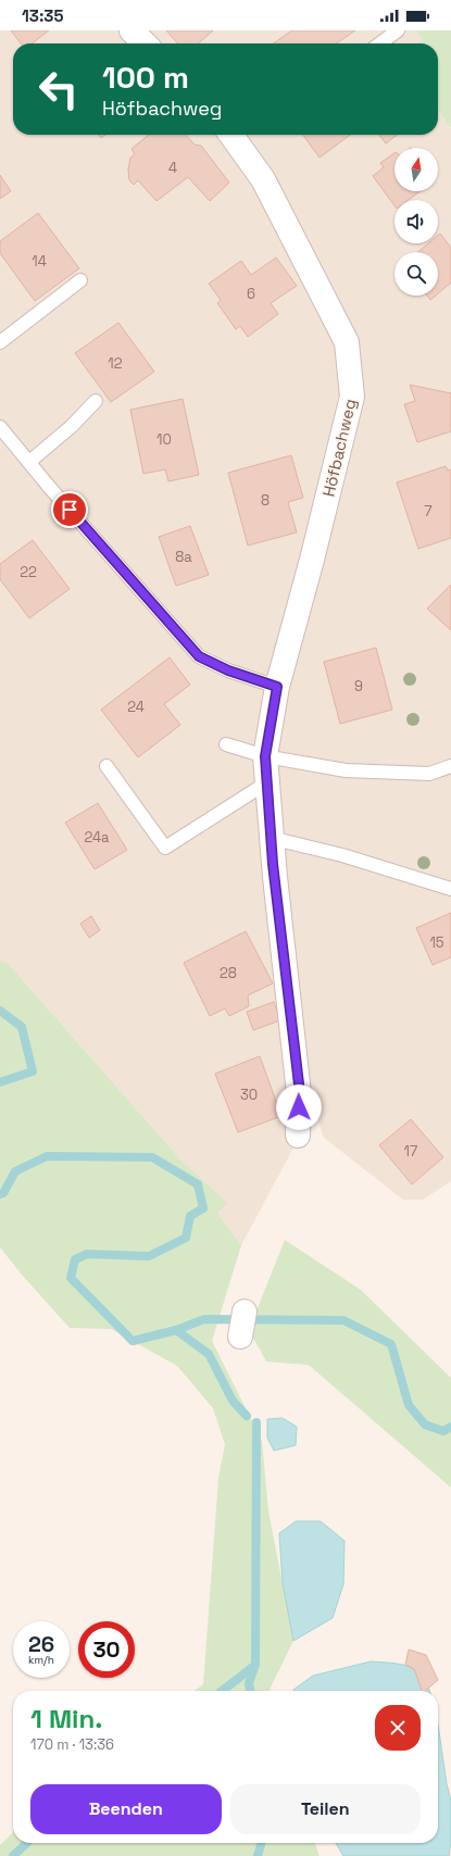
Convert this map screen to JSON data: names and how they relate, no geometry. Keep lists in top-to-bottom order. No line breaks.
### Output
{"streets":{"street":["Höfbachweg"]},"house_numbers":["4","14","6","12","10","8","7","8a","22","9","24","24a","15","28","30","17"],"north":"top","page":{"status":"13:35","turn":["100 m","Höfbachweg"],"speed":"26 km/h","limit":"30","heading":["1 Min.","170 m · 13:36"],"buttons":["Beenden","Teilen"]}}
